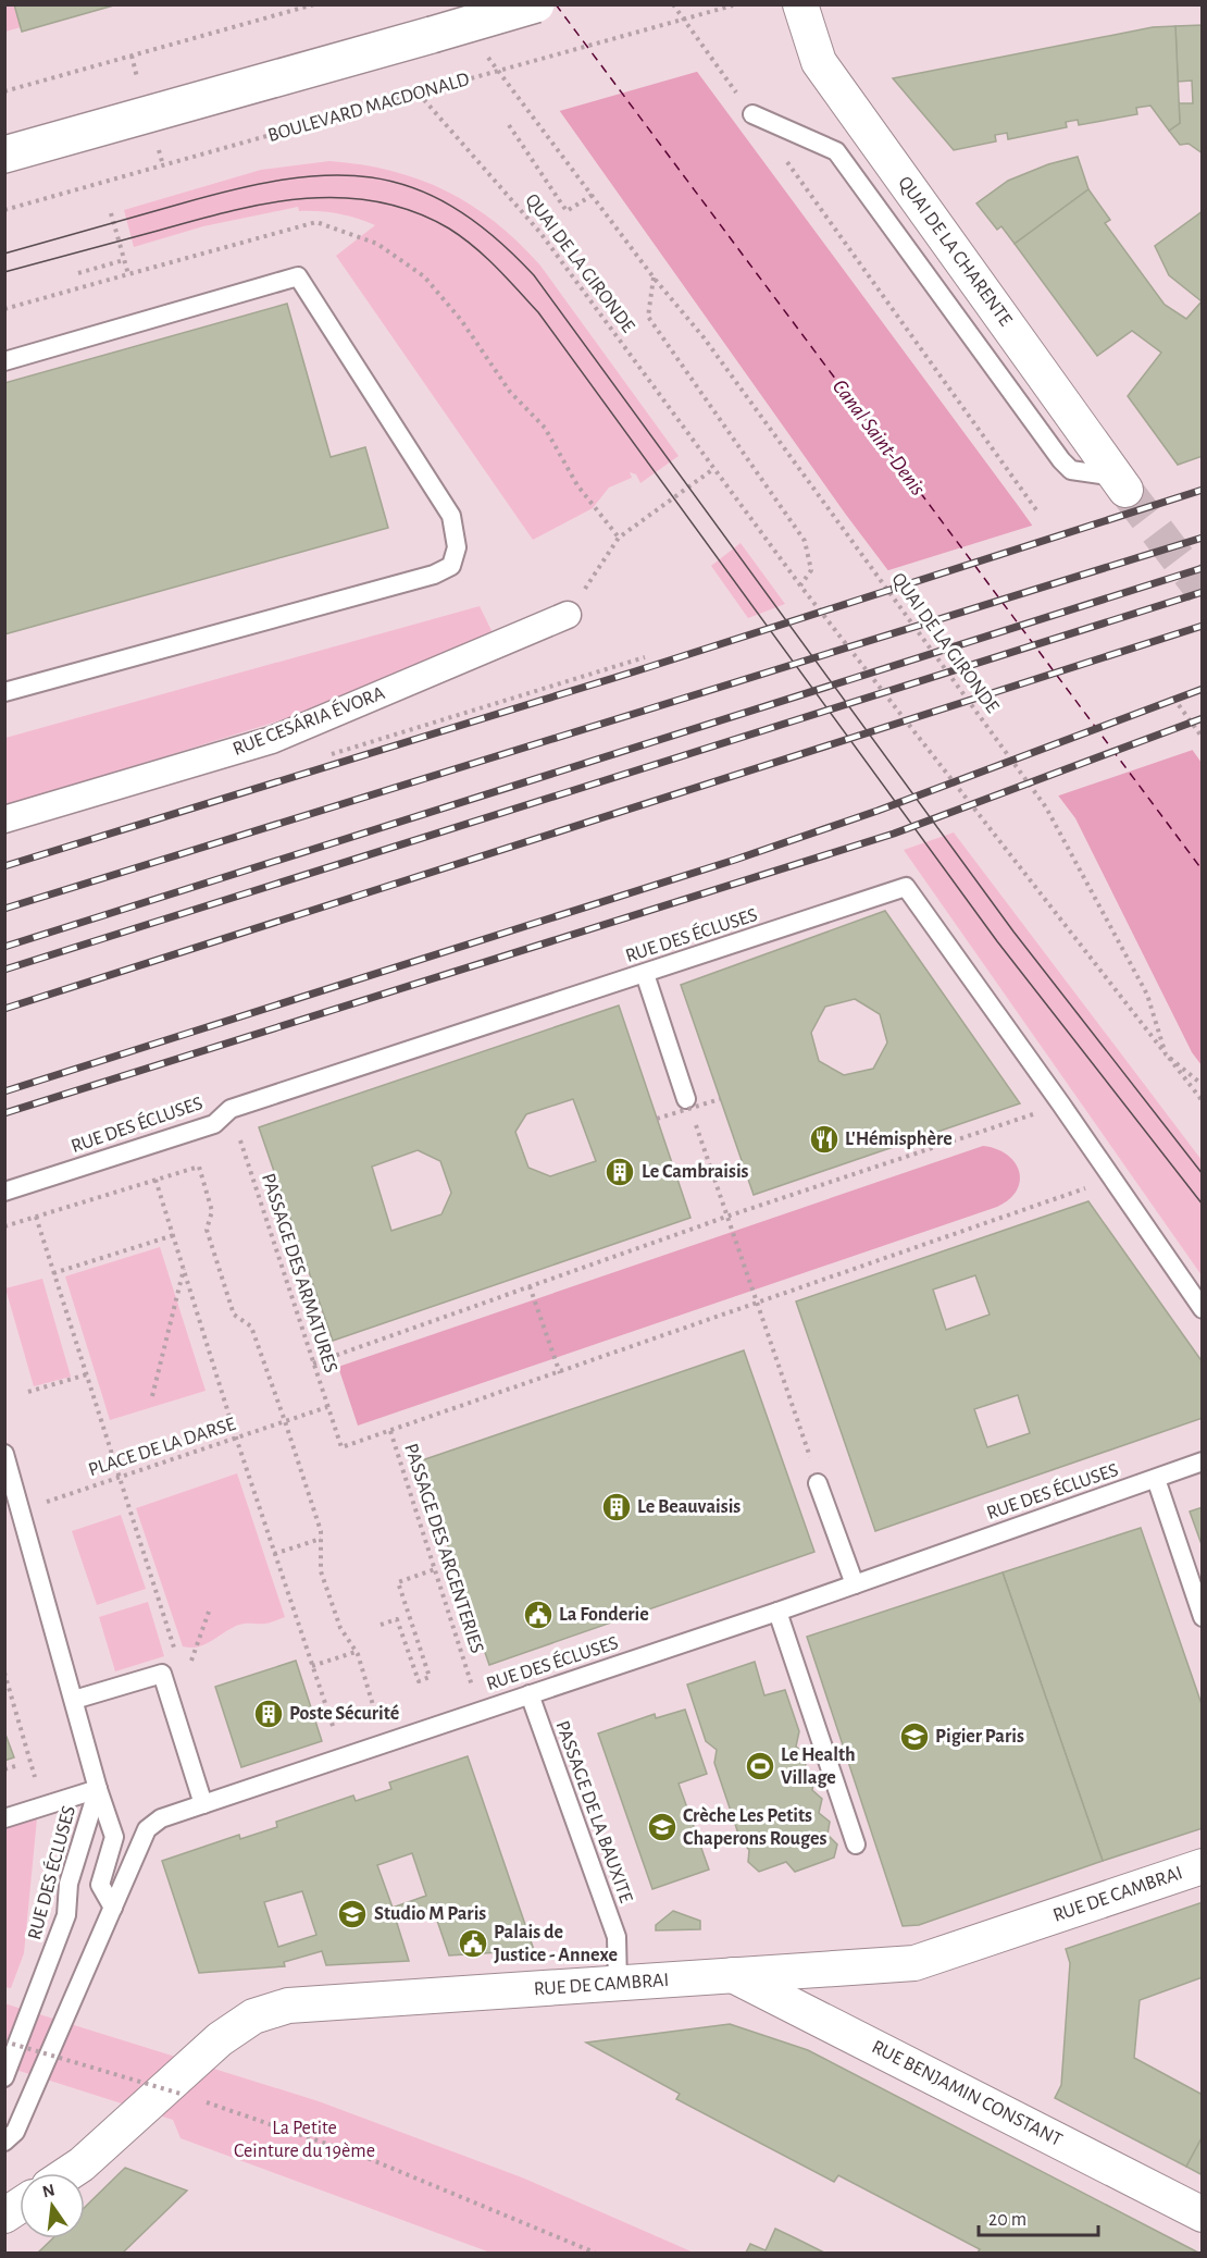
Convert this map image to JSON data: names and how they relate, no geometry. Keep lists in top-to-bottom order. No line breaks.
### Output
{"streets":{"street":["QUAI DE LA CHARENTE","RUE CESÁRIA ÉVORA","RUE DE CAMBRAI","RUE BENJAMIN CONSTANT"],"lane":["RUE DES ÉCLUSES","PASSAGE DE LA BAUXITE"],"path":["BOULEVARD MACDONALD","QUAI DE LA GIRONDE","PASSAGE DES ARMATURES","PLACE DE LA DARSE","PASSAGE DES ARGENTERIES"]},"crossings":[["BOULEVARD MACDONALD","QUAI DE LA GIRONDE"],["RUE DES ÉCLUSES","PASSAGE DES ARMATURES"],["RUE DES ÉCLUSES","PLACE DE LA DARSE"],["RUE DES ÉCLUSES","PASSAGE DES ARGENTERIES"],["RUE DES ÉCLUSES","PASSAGE DE LA BAUXITE"],["PASSAGE DES ARMATURES","PLACE DE LA DARSE"],["PASSAGE DES ARMATURES","PASSAGE DES ARGENTERIES"],["PASSAGE DE LA BAUXITE","RUE DE CAMBRAI"],["RUE DE CAMBRAI","RUE BENJAMIN CONSTANT"]],"water":["Canal Saint-Denis"],"parks":["La Petite Ceinture du 19ème"],"places":{"restaurant":["L'Hémisphère"],"building":["Le Cambraisis","Le Beauvaisis","Poste Sécurité"],"public building":["La Fonderie","Palais de Justice - Annexe"],"school or university":["Pigier Paris","Crèche Les Petits Chaperons Rouges","Studio M Paris"],"sports":["Le Health Village"]},"scale_bar":"20 m","north":"top"}
